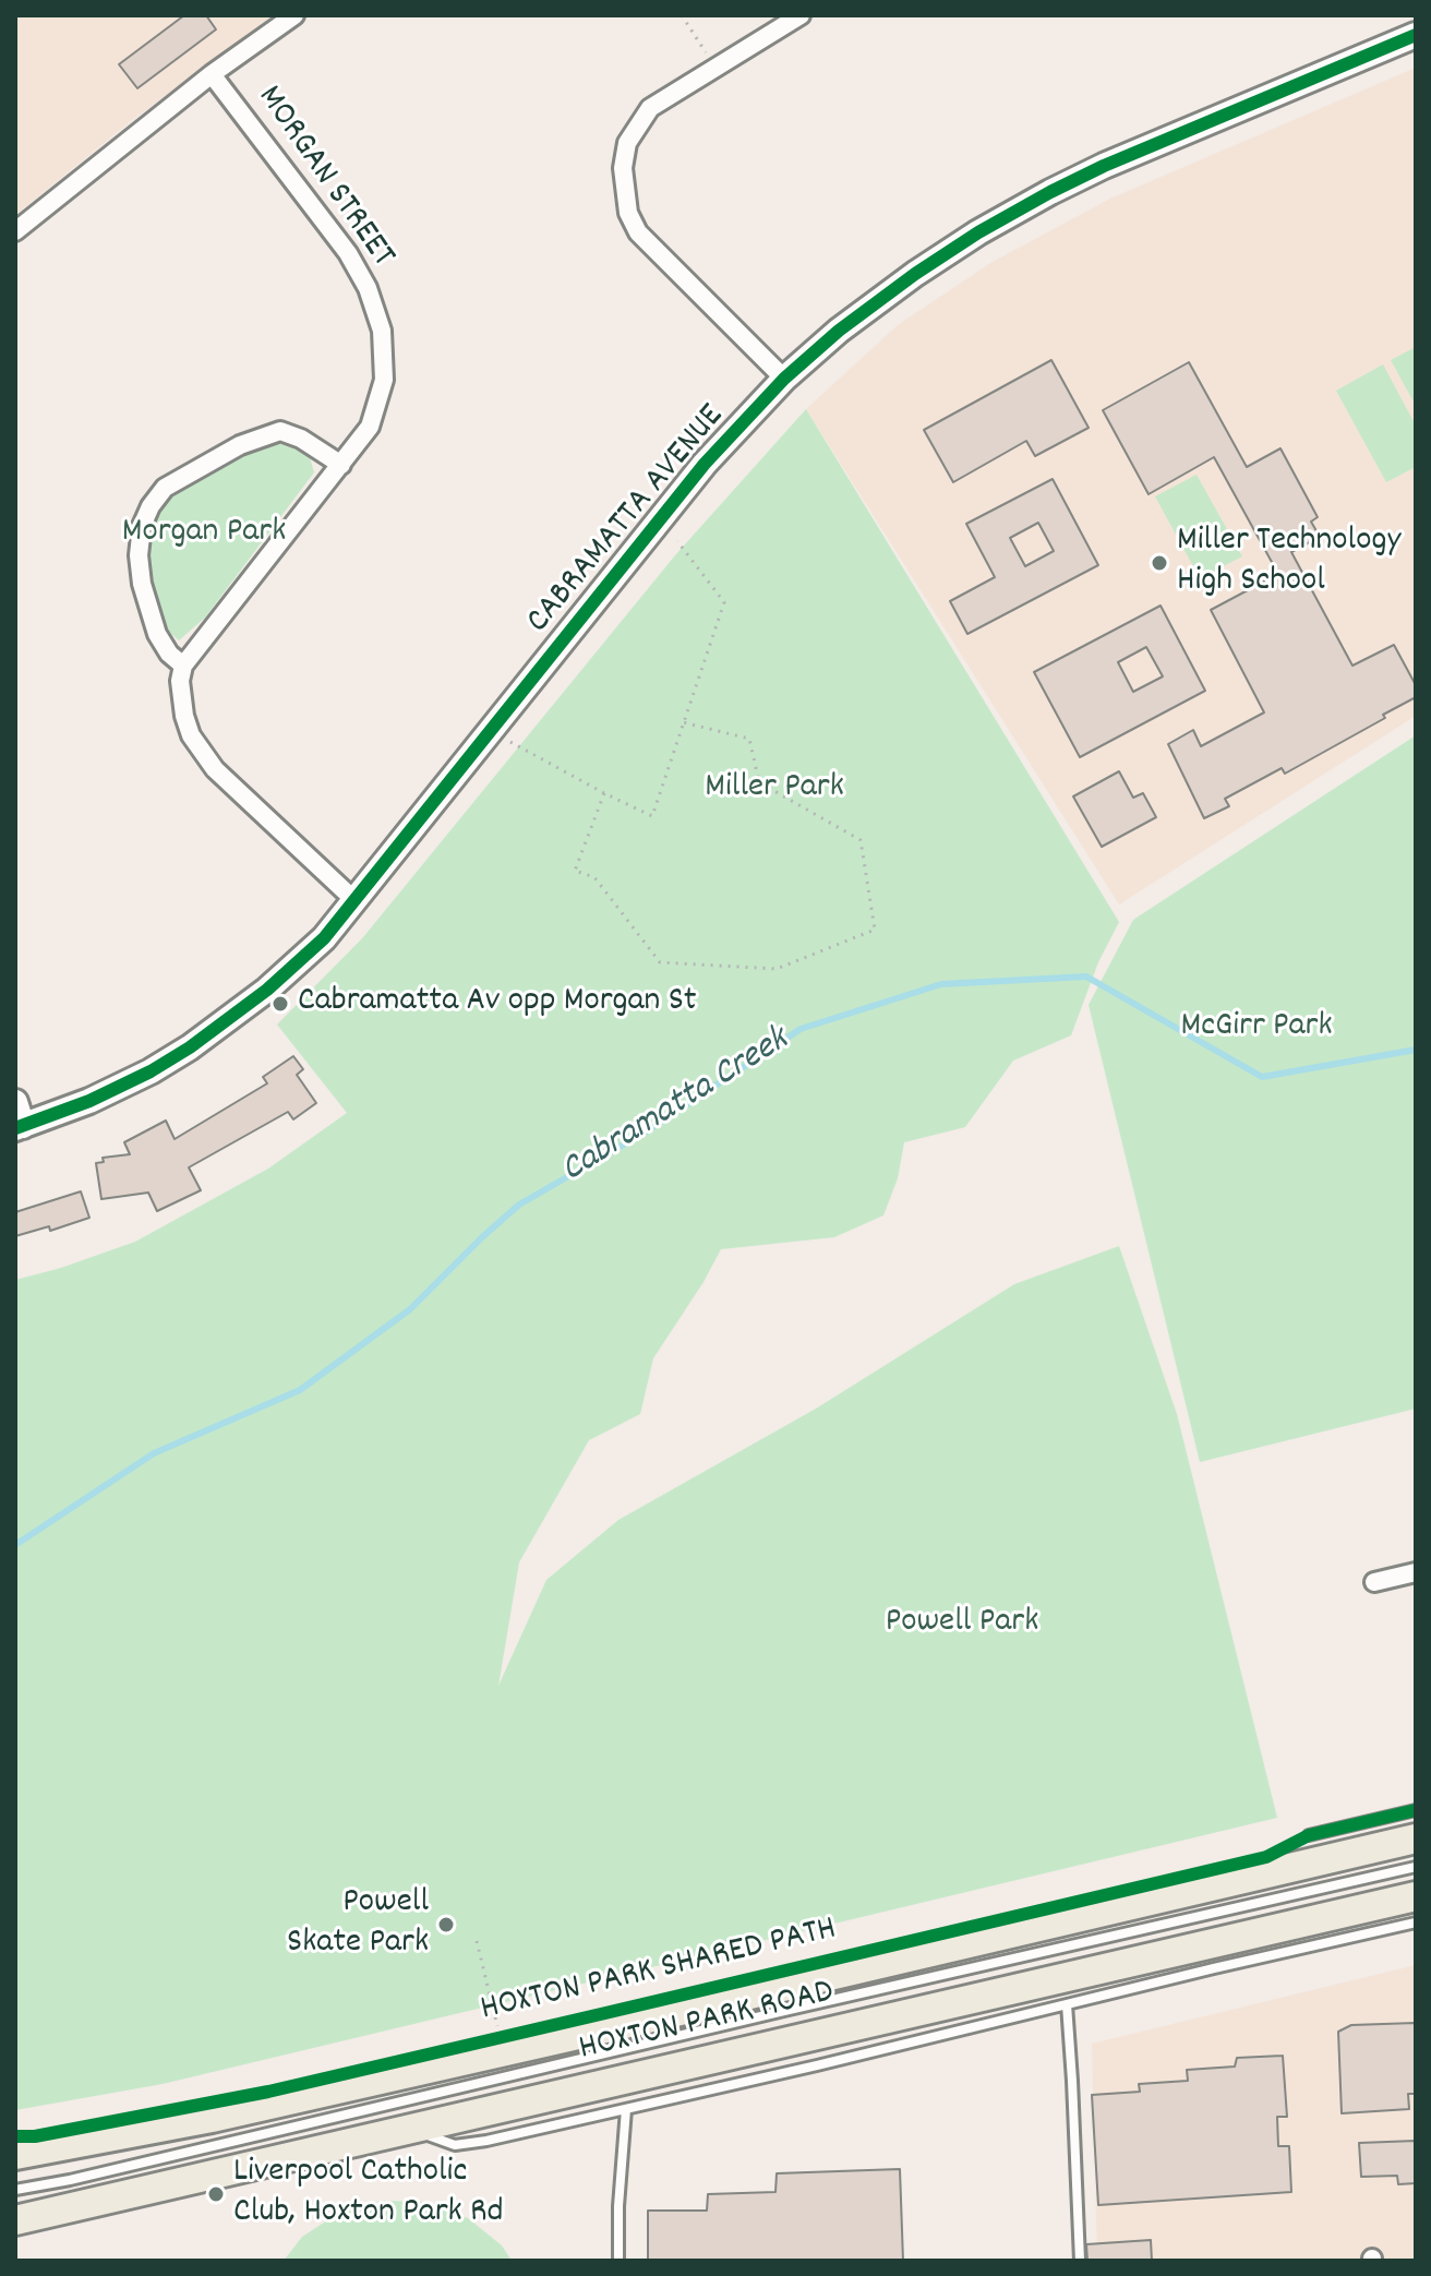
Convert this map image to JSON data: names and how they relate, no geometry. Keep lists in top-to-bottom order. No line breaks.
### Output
{"streets":{"main road":["HOXTON PARK ROAD"],"street":["MORGAN STREET","CABRAMATTA AVENUE"],"cycle path":["HOXTON PARK SHARED PATH"]},"water":["Cabramatta Creek"],"parks":["Morgan Park","Miller Park","McGirr Park","Powell Park"],"places":["Miller Technology High School","Cabramatta Av opp Morgan St","Powell Skate Park","Liverpool Catholic Club, Hoxton Park Rd"]}
